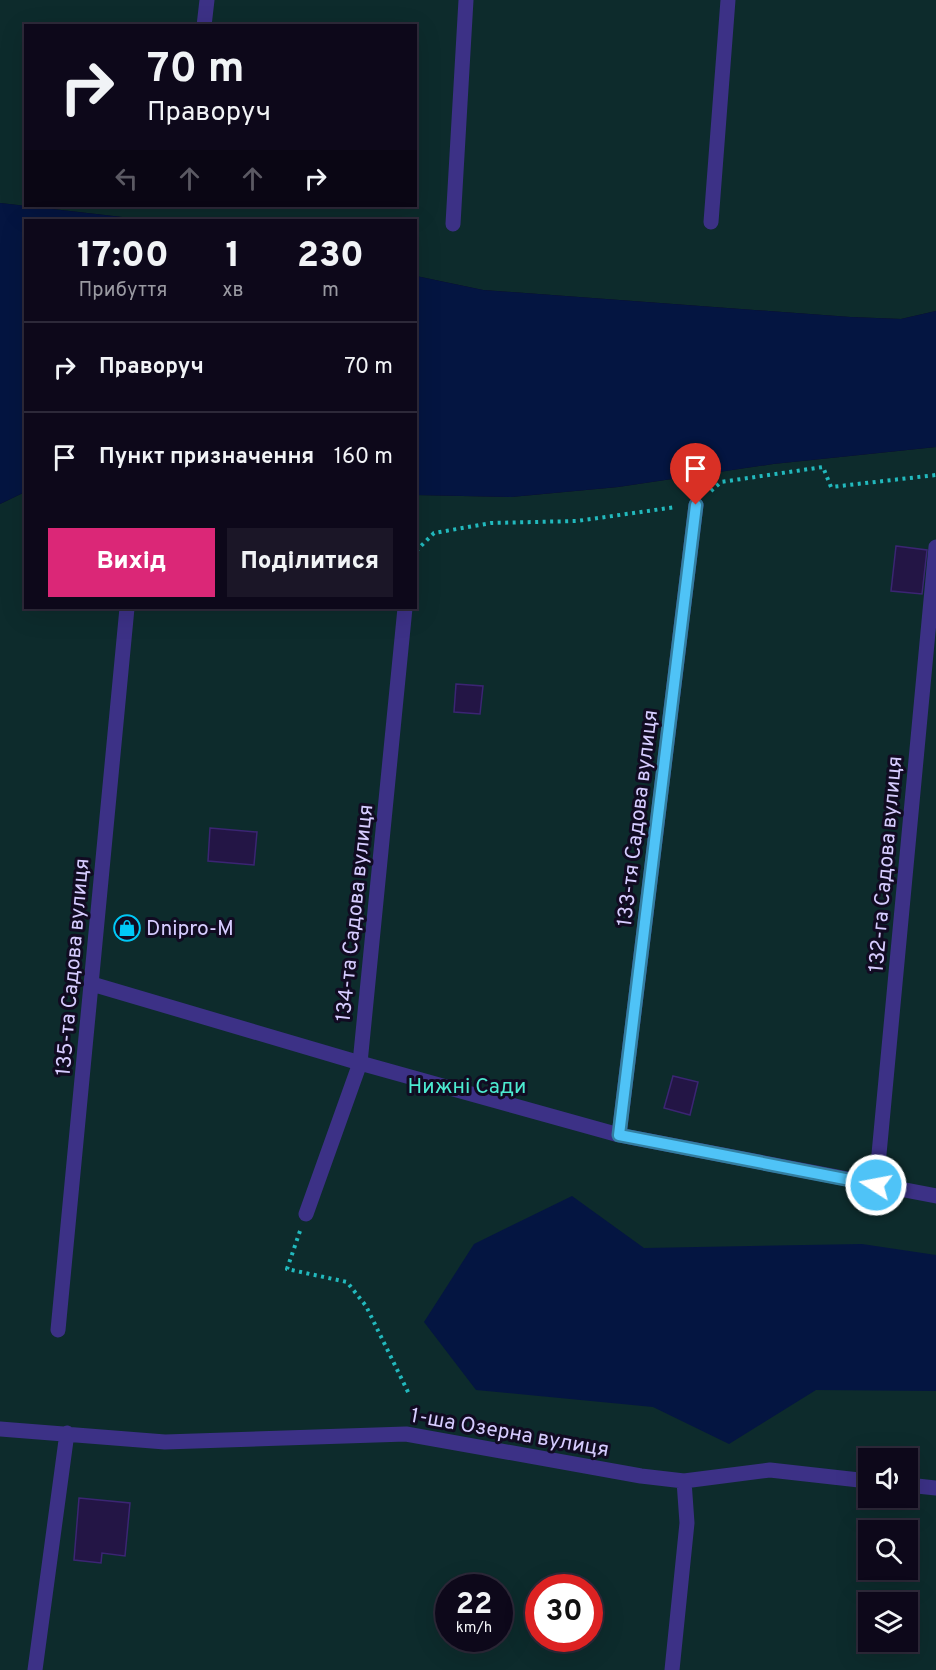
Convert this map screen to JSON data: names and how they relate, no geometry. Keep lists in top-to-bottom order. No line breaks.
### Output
{"streets":{"street":["133-тя Садова вулиця","132-га Садова вулиця","134-та Садова вулиця","135-та Садова вулиця","1-ша Озерна вулиця"]},"parks":["Нижні Сади"],"places":{"shop":["Dnipro-M"]},"page":{"turn":["70 m","Праворуч"],"eta":["17:00","Прибуття","1","хв","230","m"],"list":[{"name":"Праворуч","value":"70 m"},{"name":"Пункт призначення","value":"160 m"}],"buttons":["Вихід","Поділитися"],"speed":"22 km/h","limit":"30"}}
